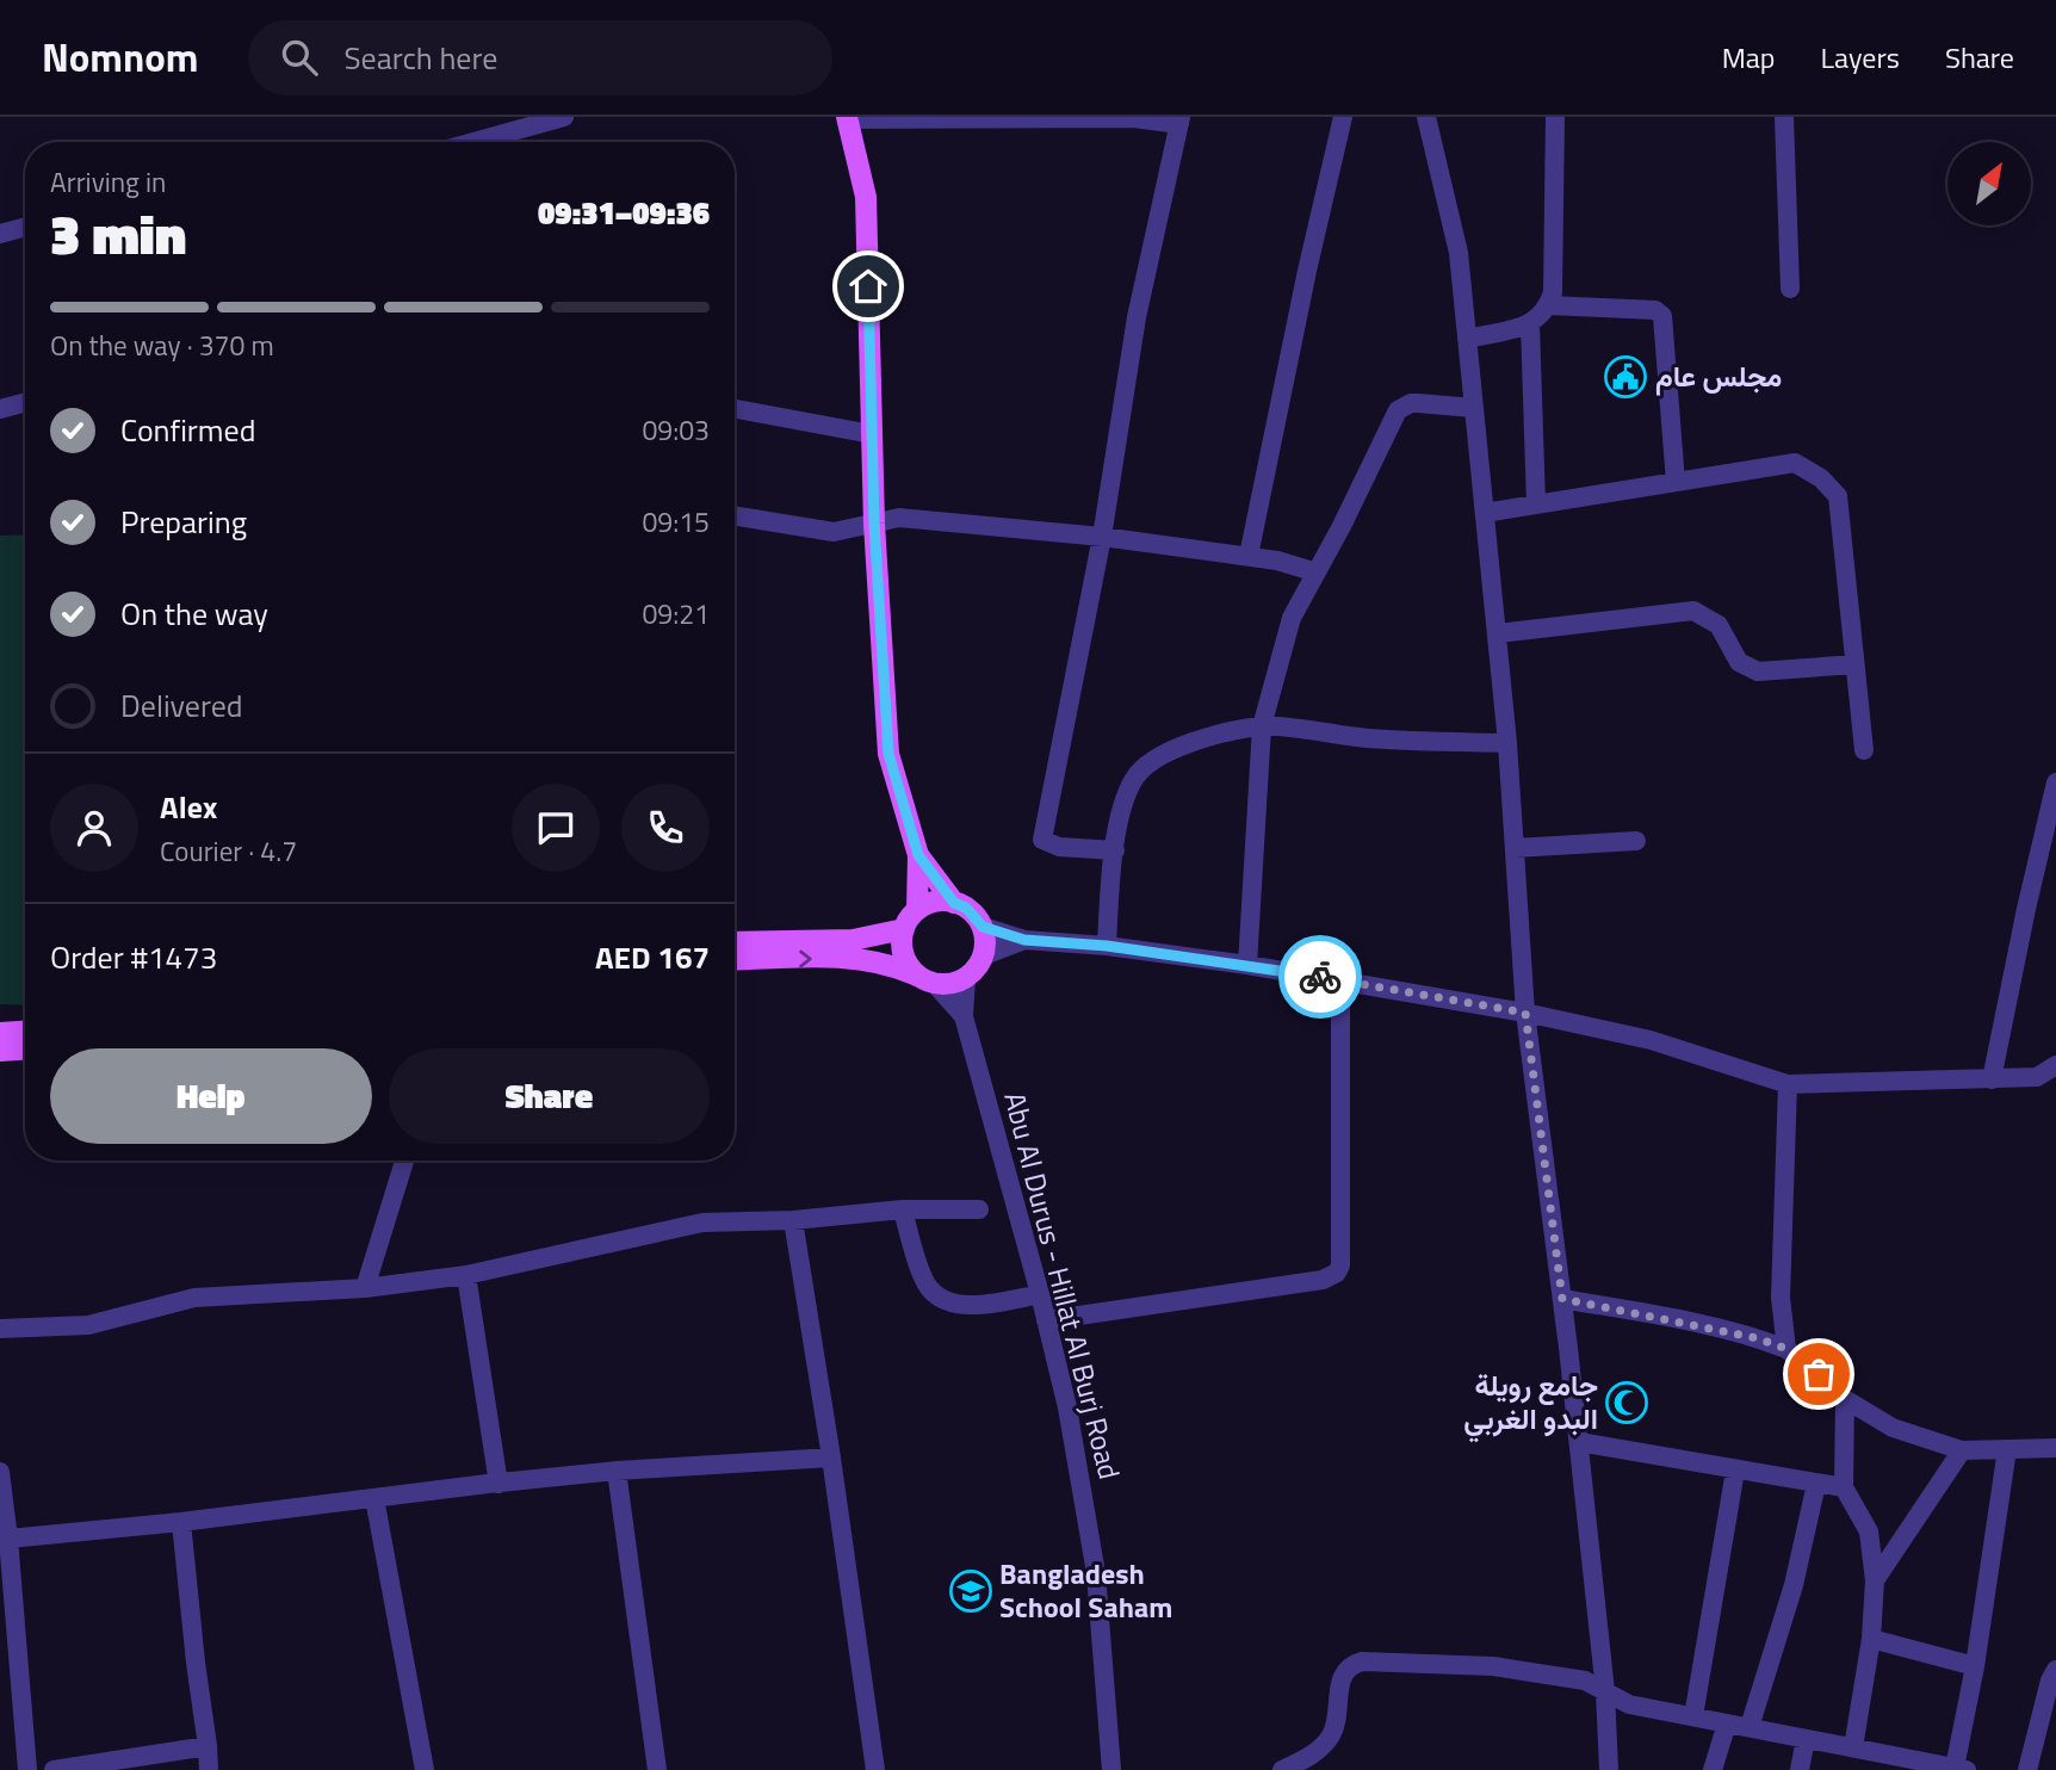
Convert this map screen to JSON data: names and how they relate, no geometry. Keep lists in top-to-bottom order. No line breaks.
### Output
{"streets":{"street":["Abu Al Durus - Hillat Al Burj Road"]},"places":{"public building":["مجلس عام"],"mosque":["جامع رويلة البدو الغربي"],"school or university":["Bangladesh School Saham"]},"north":"top right","page":{"header":"Nomnom","search":"Search here","nav":["Map","Layers","Share"],"heading":["3 min","Arriving in","09:31–09:36"],"panel":["Alex","Courier · 4.7","Order #1473","AED 167"],"bar":"On the way · 370 m","list":[["Confirmed","09:03"],["Preparing","09:15"],["On the way","09:21"],"Delivered"],"buttons":["Help","Share"]}}
